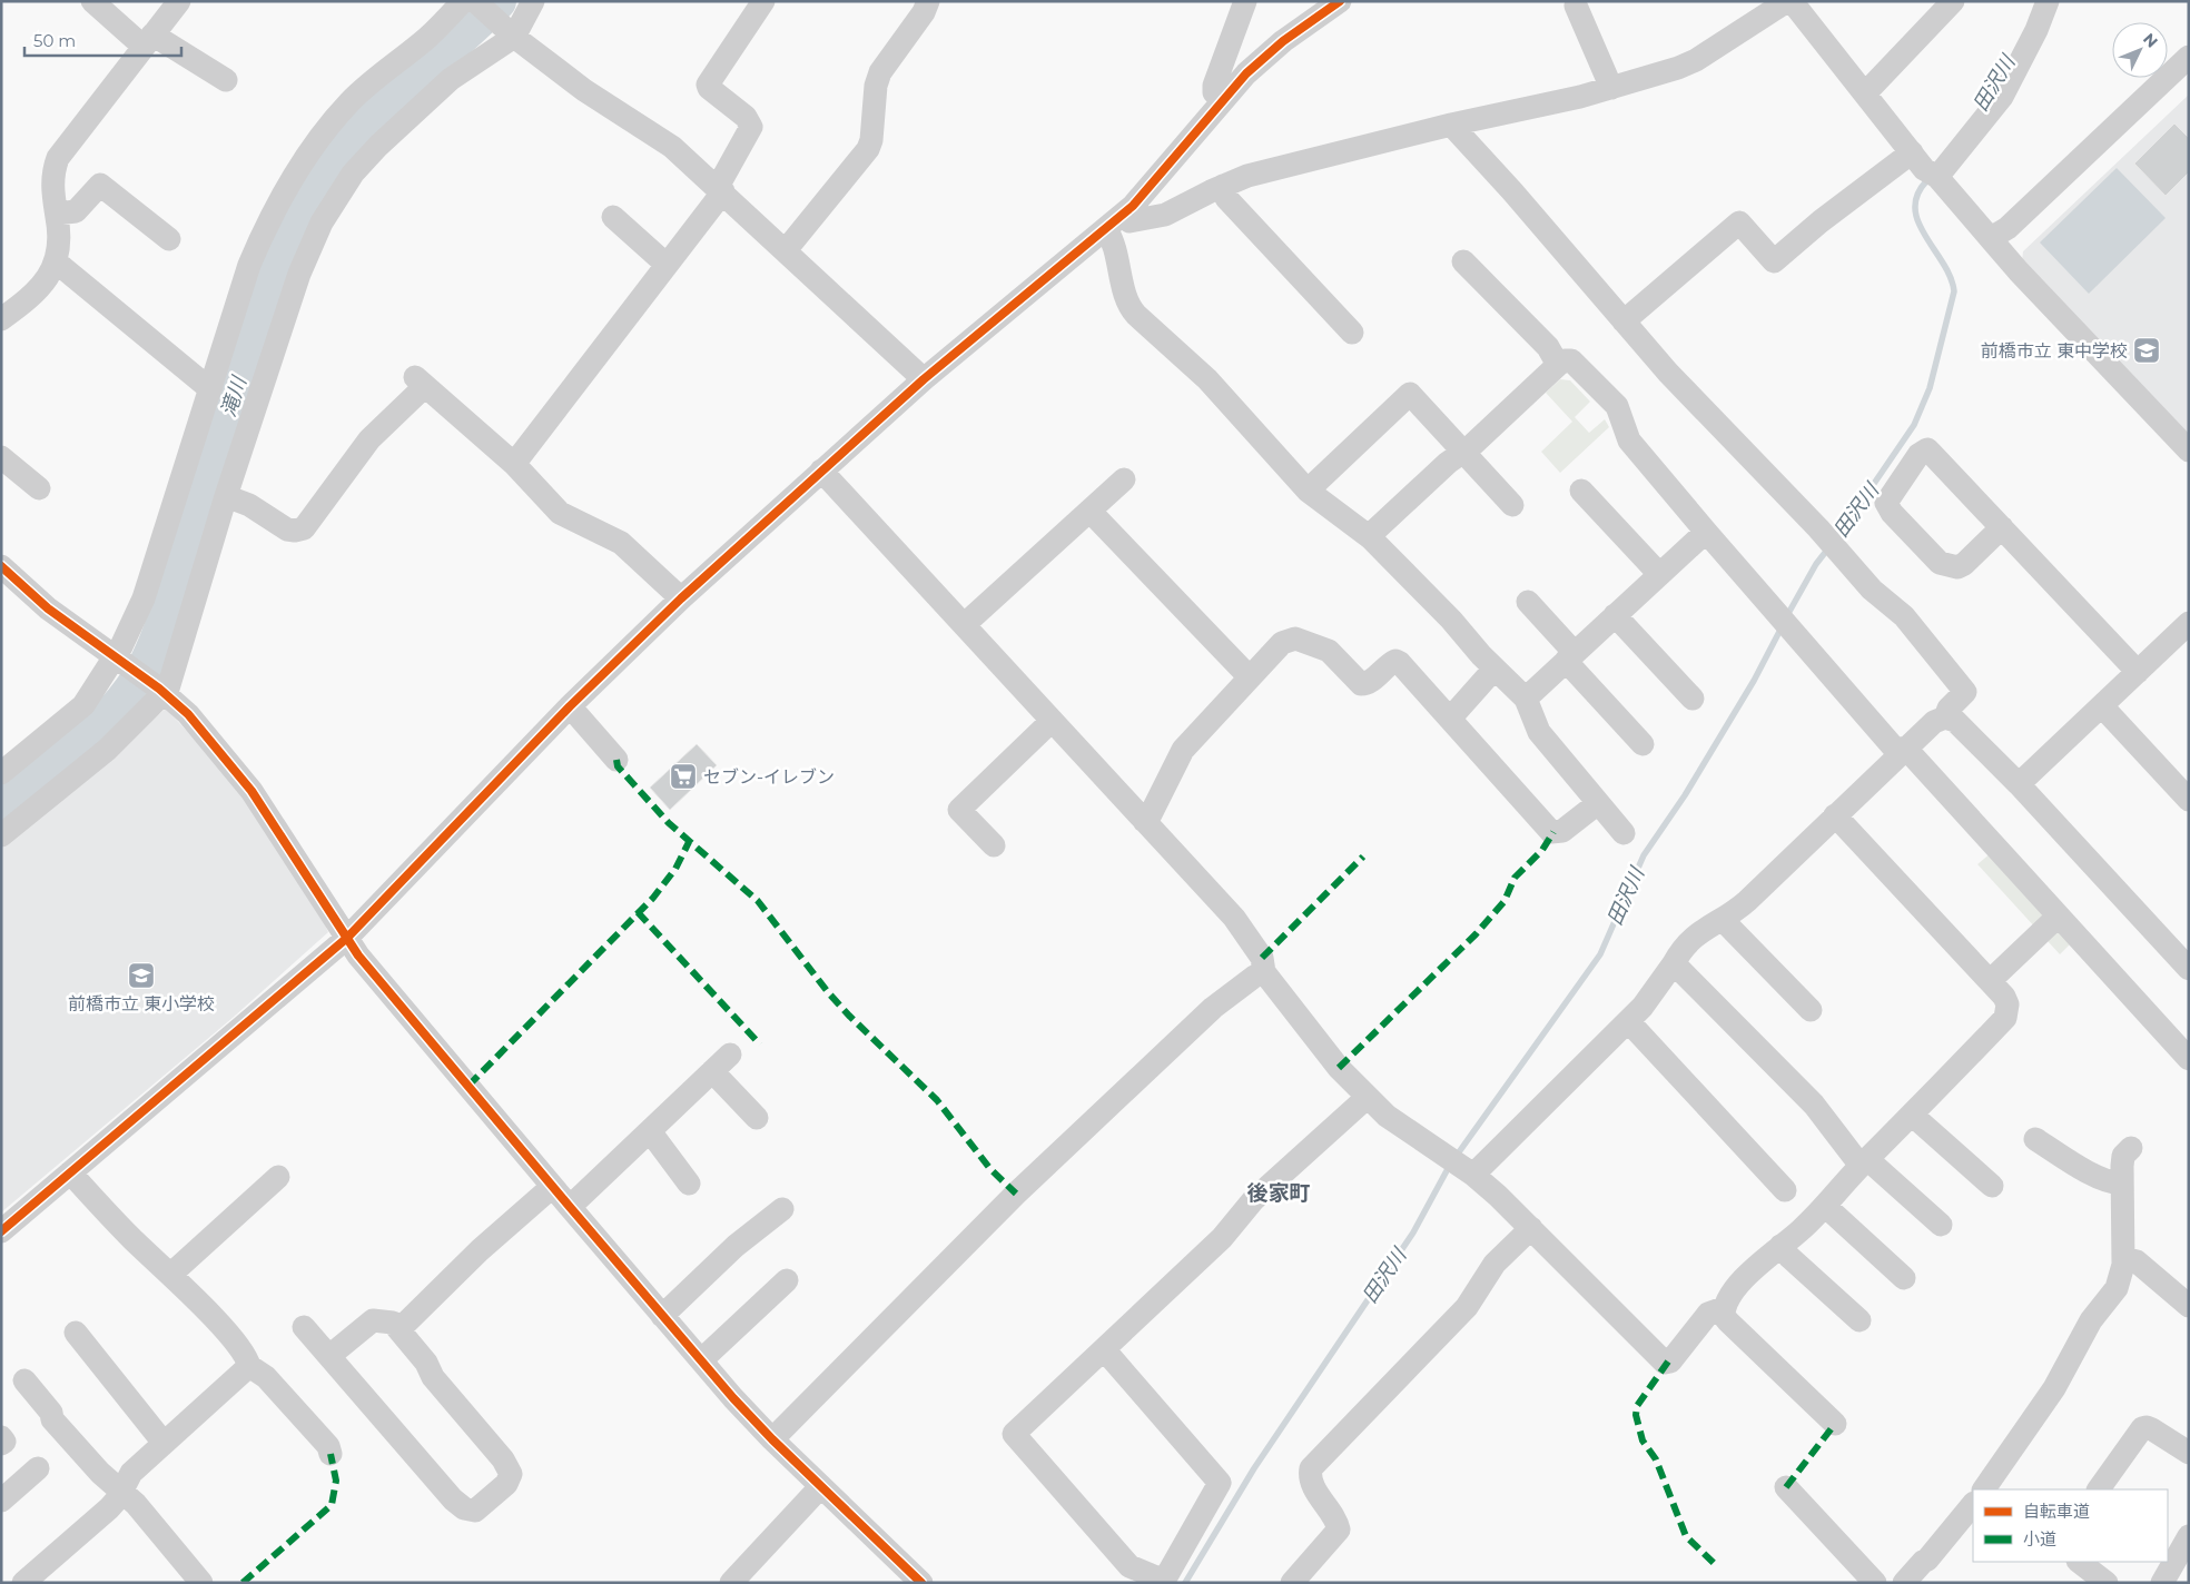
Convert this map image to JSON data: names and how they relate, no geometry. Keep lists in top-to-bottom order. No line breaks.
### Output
{"districts":["後家町"],"water":["田沢川","滝川"],"places":{"school or university":["前橋市立 東中学校","前橋市立 東小学校"],"supermarket":["セブン-イレブン"]},"legend":["自転車道","小道"],"scale_bar":"50 m","north":"top right"}
